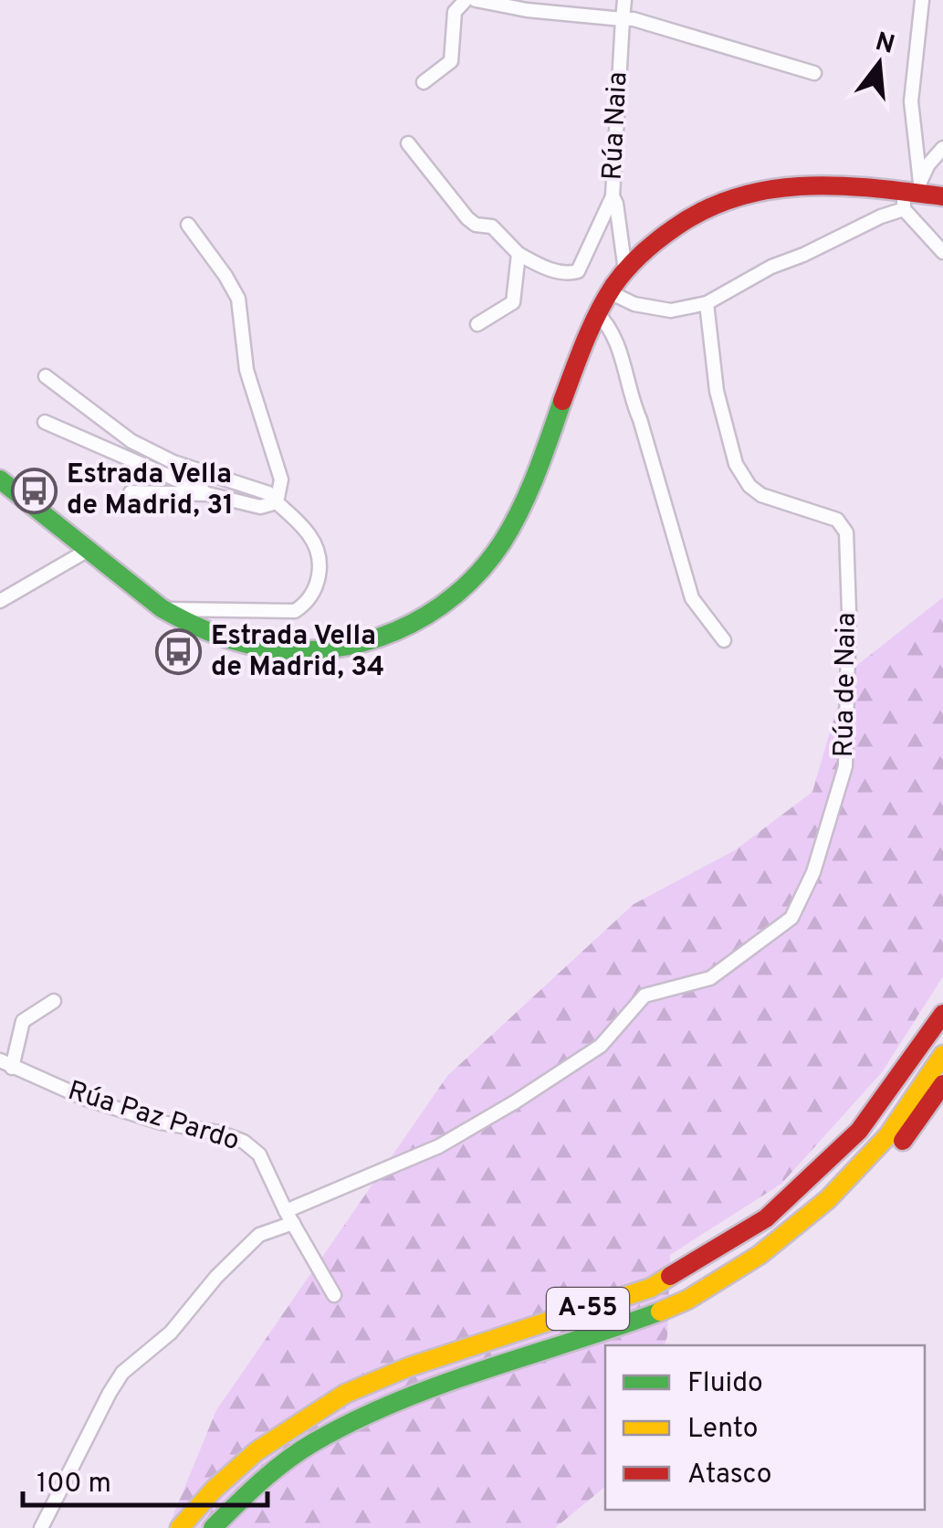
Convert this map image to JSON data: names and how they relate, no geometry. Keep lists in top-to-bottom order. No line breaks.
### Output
{"streets":{"main road":["A-55"],"street":["Rúa Naia","Rúa de Naia","Rúa Paz Pardo"]},"crossings":[["Rúa de Naia","Rúa Paz Pardo"]],"places":{"bus stop":["Estrada Vella de Madrid, 31","Estrada Vella de Madrid, 34"]},"legend":["Fluido","Lento","Atasco"],"scale_bar":"100 m","north":"top"}
